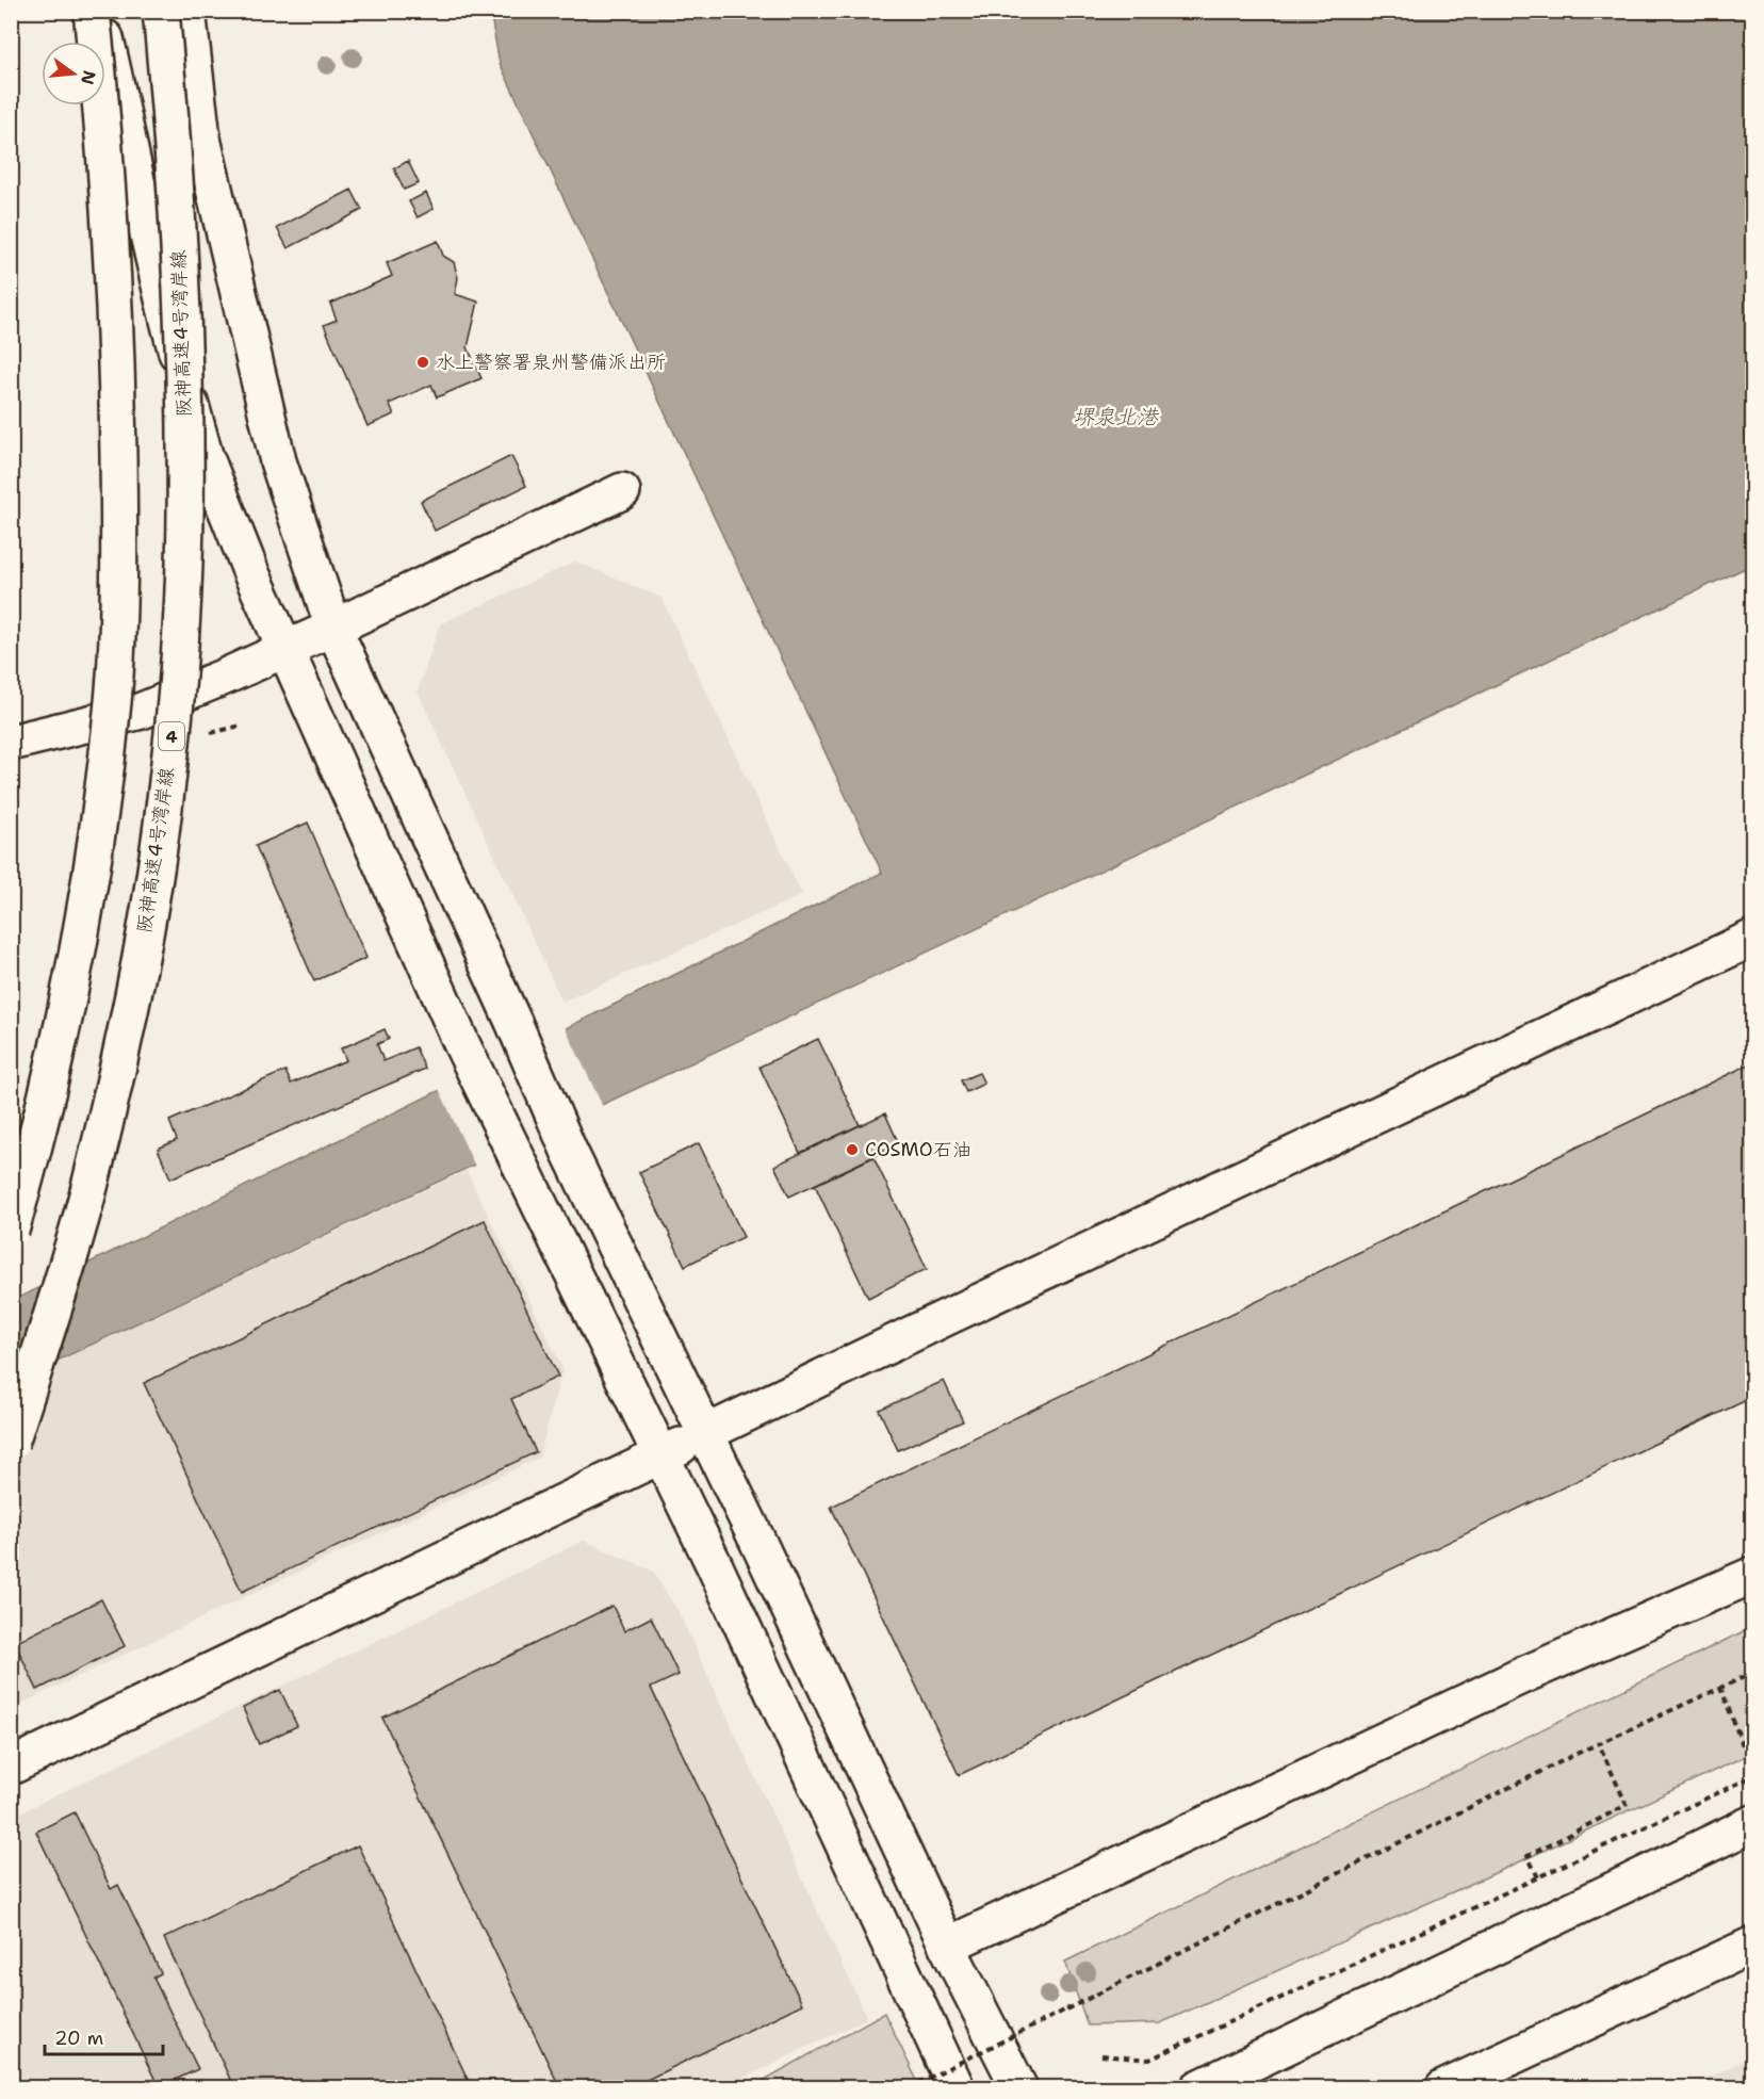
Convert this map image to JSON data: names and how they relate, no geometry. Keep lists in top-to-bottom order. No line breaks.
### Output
{"streets":{"main road":["阪神高速4号湾岸線","4"]},"water":["堺泉北港"],"places":["水上警察署泉州警備派出所","COSMO石油"],"scale_bar":"20 m","north":"right"}
